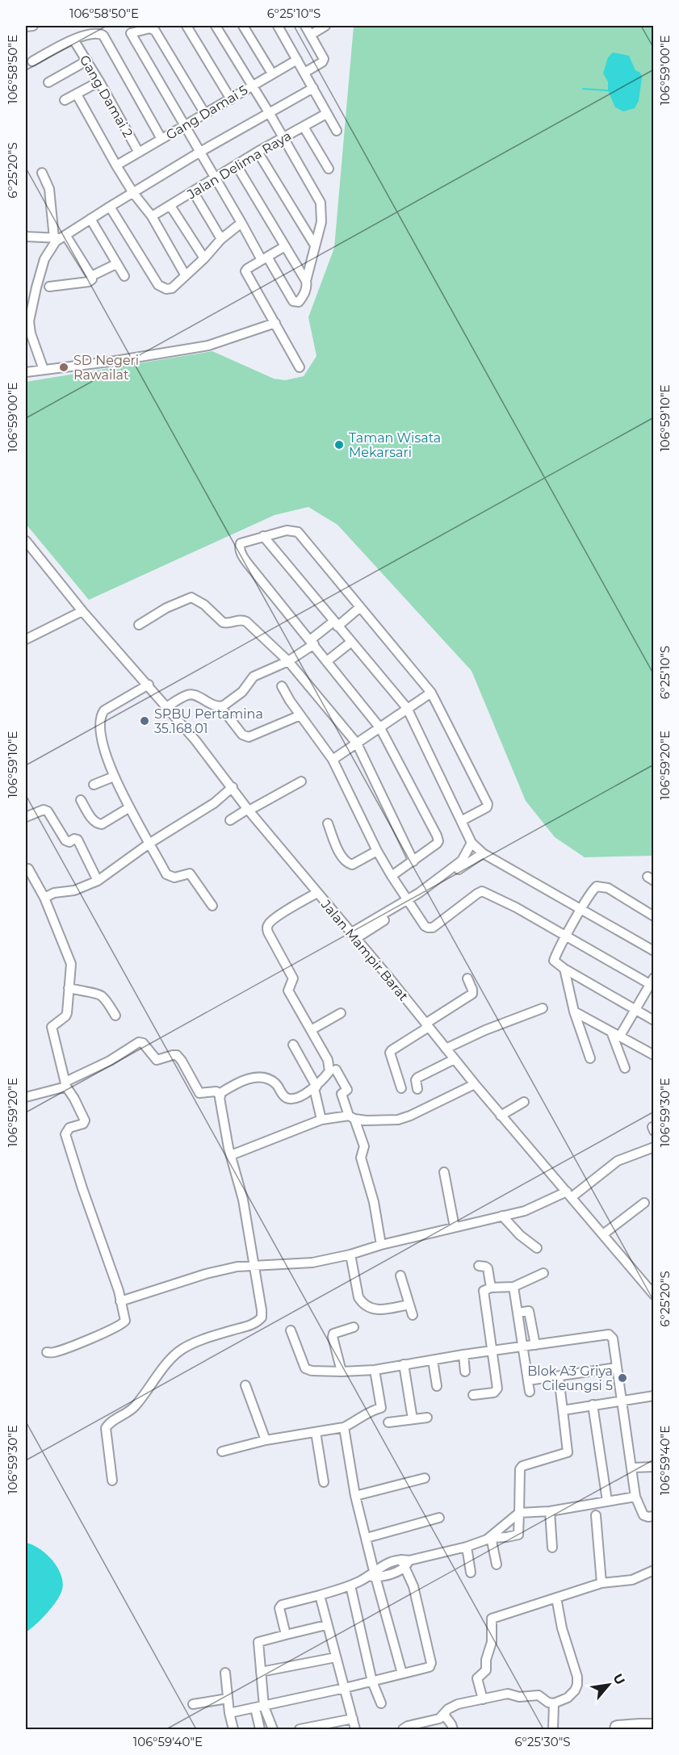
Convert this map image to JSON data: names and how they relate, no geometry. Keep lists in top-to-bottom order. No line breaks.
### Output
{"streets":{"street":["Gang Damai 2","Gang Damai 5","Jalan Delima Raya","Jalan Mampir Barat"]},"crossings":[["Gang Damai 2","Gang Damai 5"]],"places":["SD Negeri Rawailat","Taman Wisata Mekarsari","SPBU Pertamina 35.168.01","Blok A3 Griya Cileungsi 5"],"north":"top right","coordinates":["106°58'50\"E","6°25'10\"S","106°59'00\"E","6°25'20\"S","106°59'10\"E","106°59'20\"E","106°59'30\"E","106°59'40\"E","6°25'30\"S"]}
